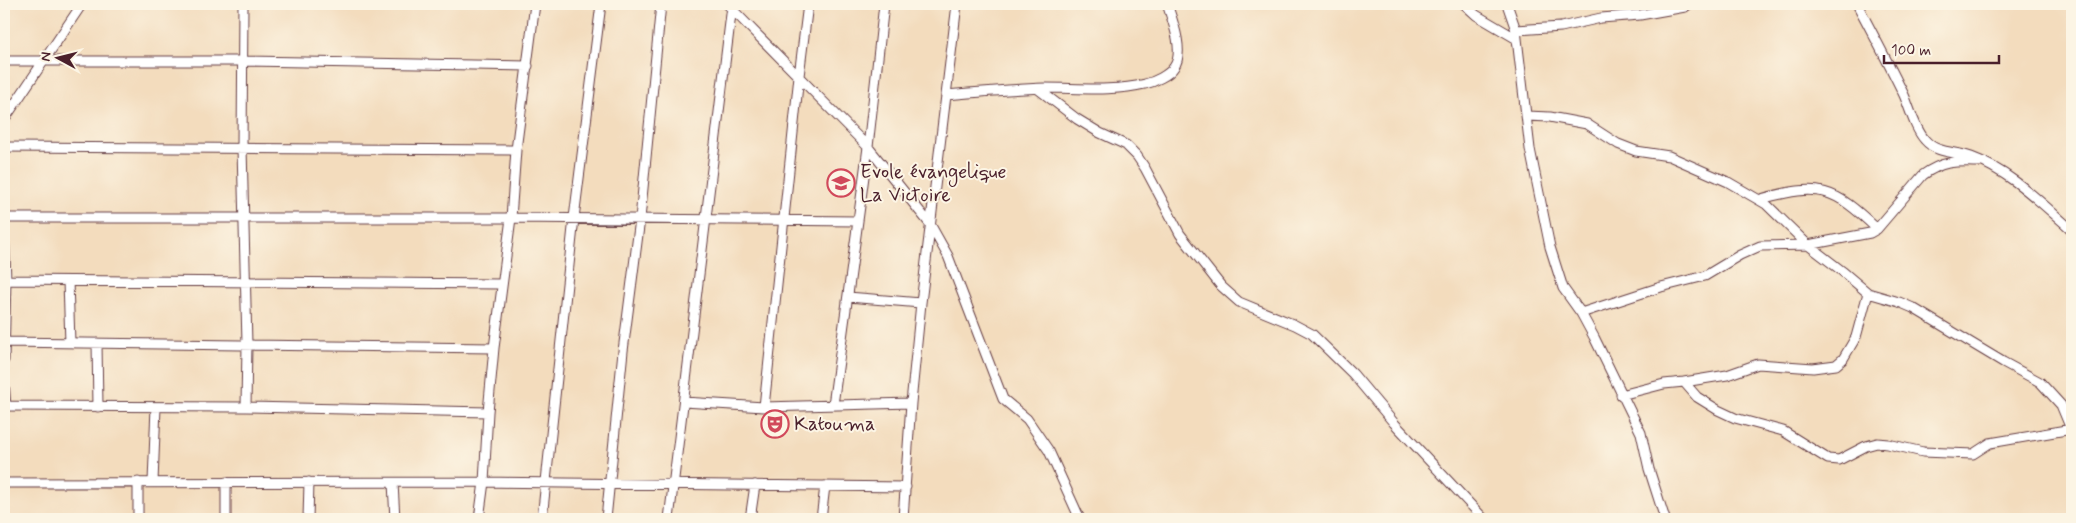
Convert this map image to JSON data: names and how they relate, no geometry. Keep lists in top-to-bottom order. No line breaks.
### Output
{"places":{"school or university":["Evole évangelique La Victoire"],"theatre":["Katouma"]},"scale_bar":"100 m","north":"left"}
